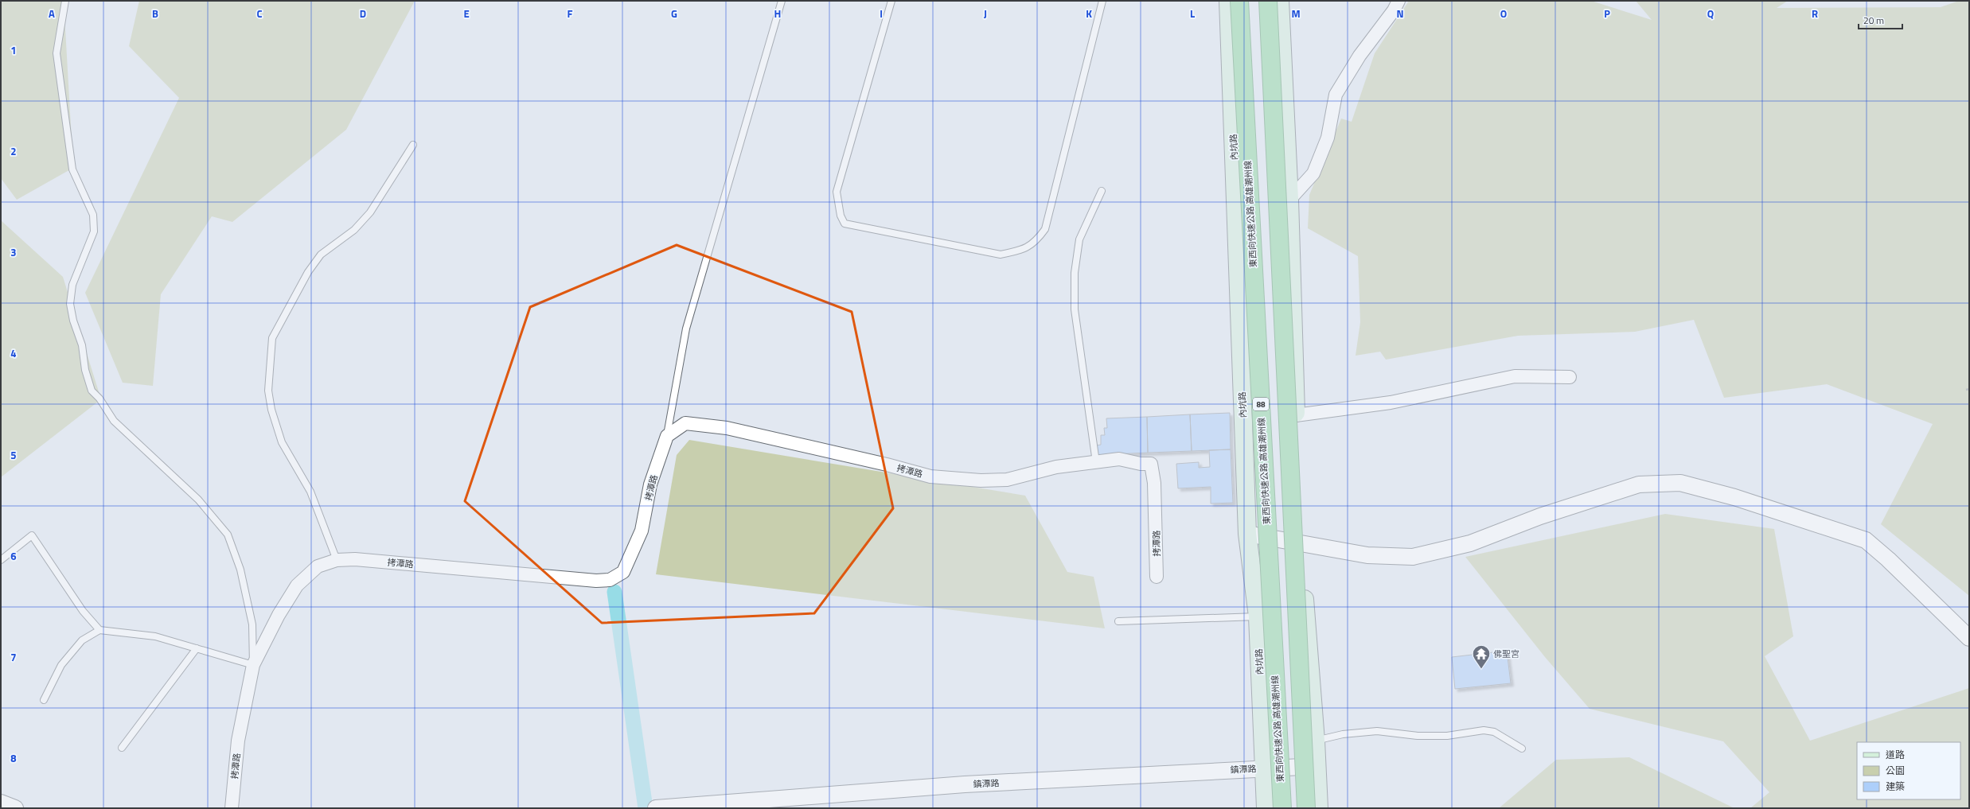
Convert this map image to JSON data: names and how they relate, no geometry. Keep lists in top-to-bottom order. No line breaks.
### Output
{"streets":{"highway":["東西向快速公路 高雄潮州線","88"],"main road":["內坑路"],"street":["拷潭路","鎮潭路"]},"crossings":[["內坑路","鎮潭路"]],"places":{"temple":["佛聖宮"]},"legend":["道路","公園","建築"],"scale_bar":"20 m","grid":{"columns":["A","B","C","D","E","F","G","H","I","J","K","L","M","N","O","P","Q","R"],"rows":["1","2","3","4","5","6","7","8"]}}
